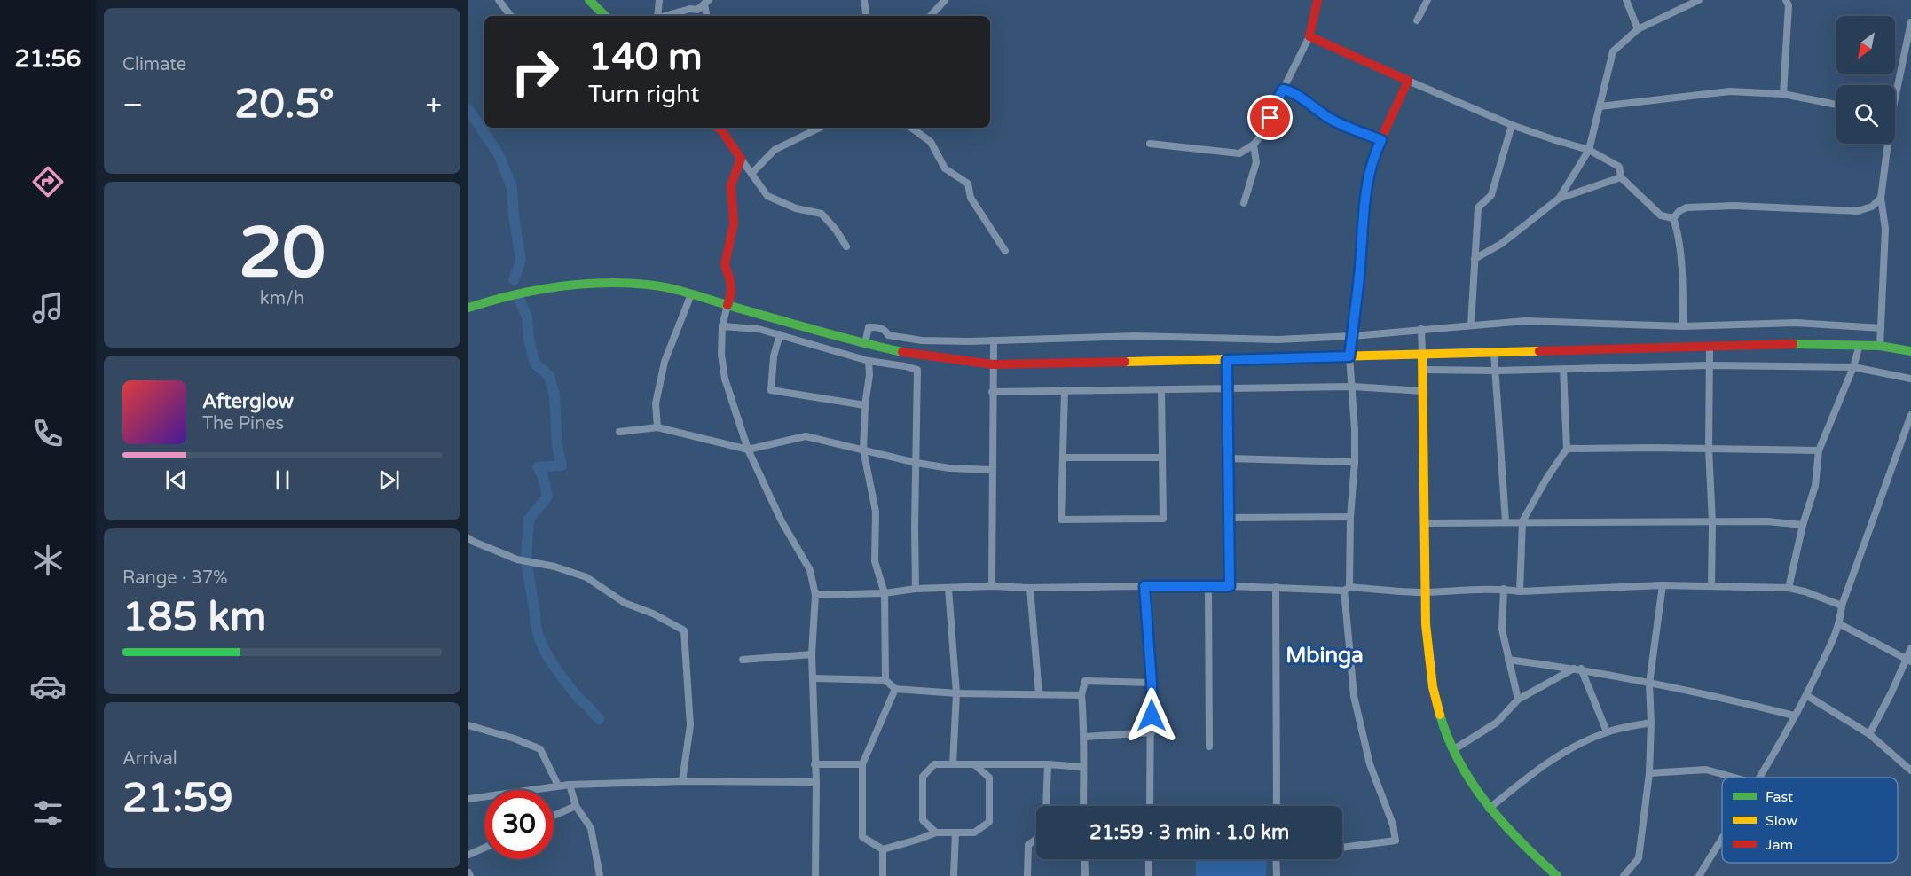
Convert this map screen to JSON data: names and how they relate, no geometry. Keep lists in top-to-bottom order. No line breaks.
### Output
{"districts":["Mbinga"],"legend":["Fast","Slow","Jam"],"north":"bottom left","page":{"tabs":"21:56","tile":["Climate",["20","km/h"],["Range · 37%","185 km"],["Arrival","21:59"]],"turn":["140 m","Turn right"],"heat":["−","20.5°","+"],"song":["Afterglow","The Pines"],"limit":"30","trip":"21:59 · 3 min · 1.0 km"}}
